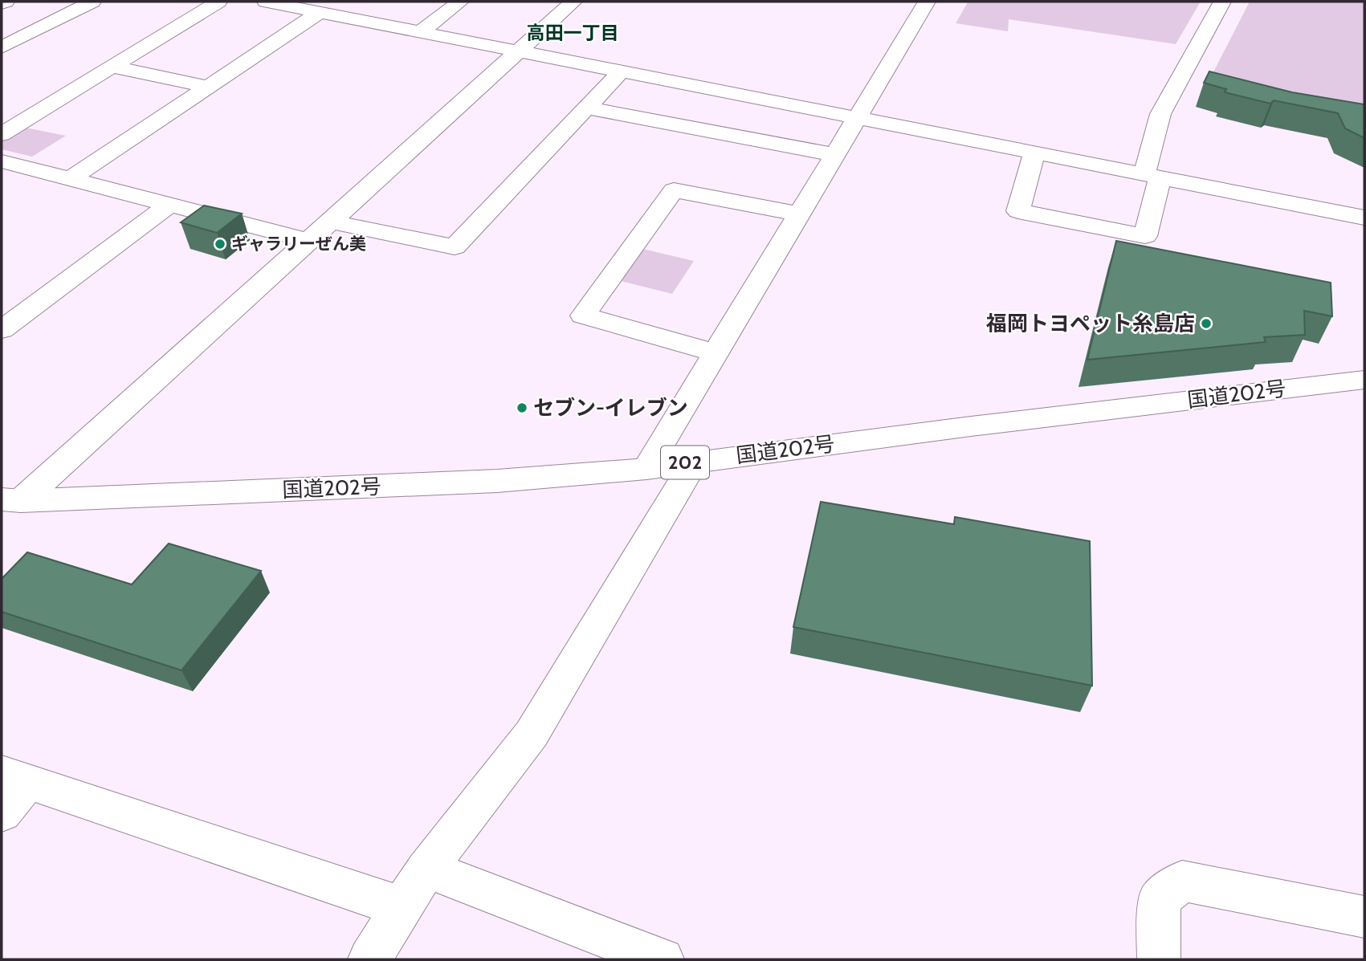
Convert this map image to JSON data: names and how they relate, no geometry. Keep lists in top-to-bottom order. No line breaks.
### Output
{"streets":{"main road":["国道202号","202"]},"districts":["高田一丁目"],"places":["ギャラリーぜん美","福岡トヨペット糸島店","セブン-イレブン"]}
